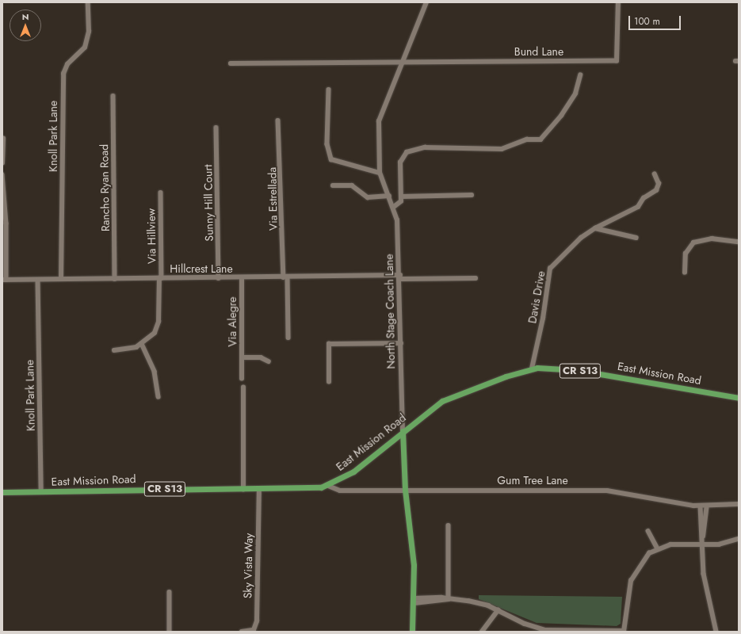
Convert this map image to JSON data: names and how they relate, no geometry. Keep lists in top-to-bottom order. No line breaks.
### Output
{"streets":{"main road":["North Stage Coach Lane","CR S13","East Mission Road"],"street":["Bund Lane","Knoll Park Lane","Rancho Ryan Road","Via Estrellada","Sunny Hill Court","Via Hillview","Hillcrest Lane","Davis Drive","Via Alegre","Gum Tree Lane","Sky Vista Way"]},"crossings":[["Bund Lane","North Stage Coach Lane"],["Knoll Park Lane","Hillcrest Lane"],["Knoll Park Lane","East Mission Road"],["Rancho Ryan Road","Hillcrest Lane"],["Via Estrellada","Hillcrest Lane"],["Sunny Hill Court","Hillcrest Lane"],["Via Hillview","Hillcrest Lane"],["Hillcrest Lane","North Stage Coach Lane"],["Hillcrest Lane","Via Alegre"],["Davis Drive","East Mission Road"],["North Stage Coach Lane","East Mission Road"],["North Stage Coach Lane","Gum Tree Lane"],["East Mission Road","Gum Tree Lane"],["East Mission Road","Sky Vista Way"]],"scale_bar":"100 m","north":"top"}
